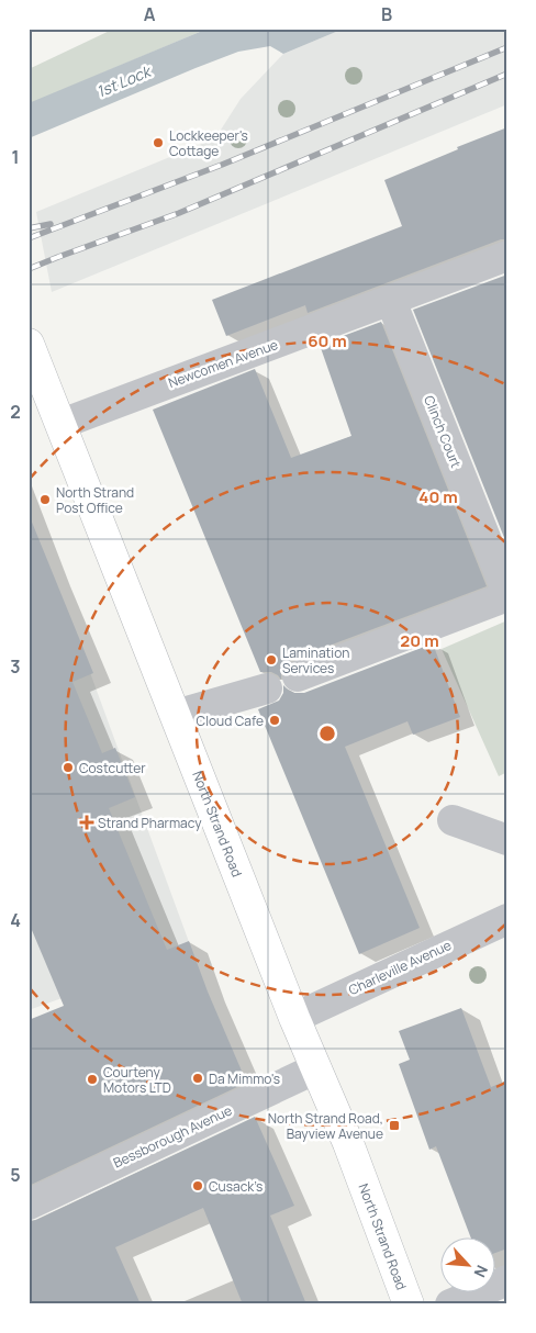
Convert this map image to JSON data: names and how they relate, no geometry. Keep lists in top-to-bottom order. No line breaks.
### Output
{"streets":{"main road":["North Strand Road"],"street":["Newcomen Avenue","Clinch Court","Charleville Avenue","Bessborough Avenue"]},"crossings":[["Newcomen Avenue","Clinch Court"],["Newcomen Avenue","North Strand Road"],["North Strand Road","Charleville Avenue"],["North Strand Road","Bessborough Avenue"]],"water":["1st Lock"],"places":{"other":["Lockkeeper's Cottage","North Strand Post Office","Lamination Services","Cloud Cafe","Costcutter","Da Mimmo's","Courteny Motors LTD","Cusack’s"],"health":["Strand Pharmacy"],"transit":["North Strand Road, Bayview Avenue"]},"north":"bottom right","grid":{"columns":["A","B"],"rows":["1","2","3","4","5"]},"rings":["60 m","40 m","20 m"]}
